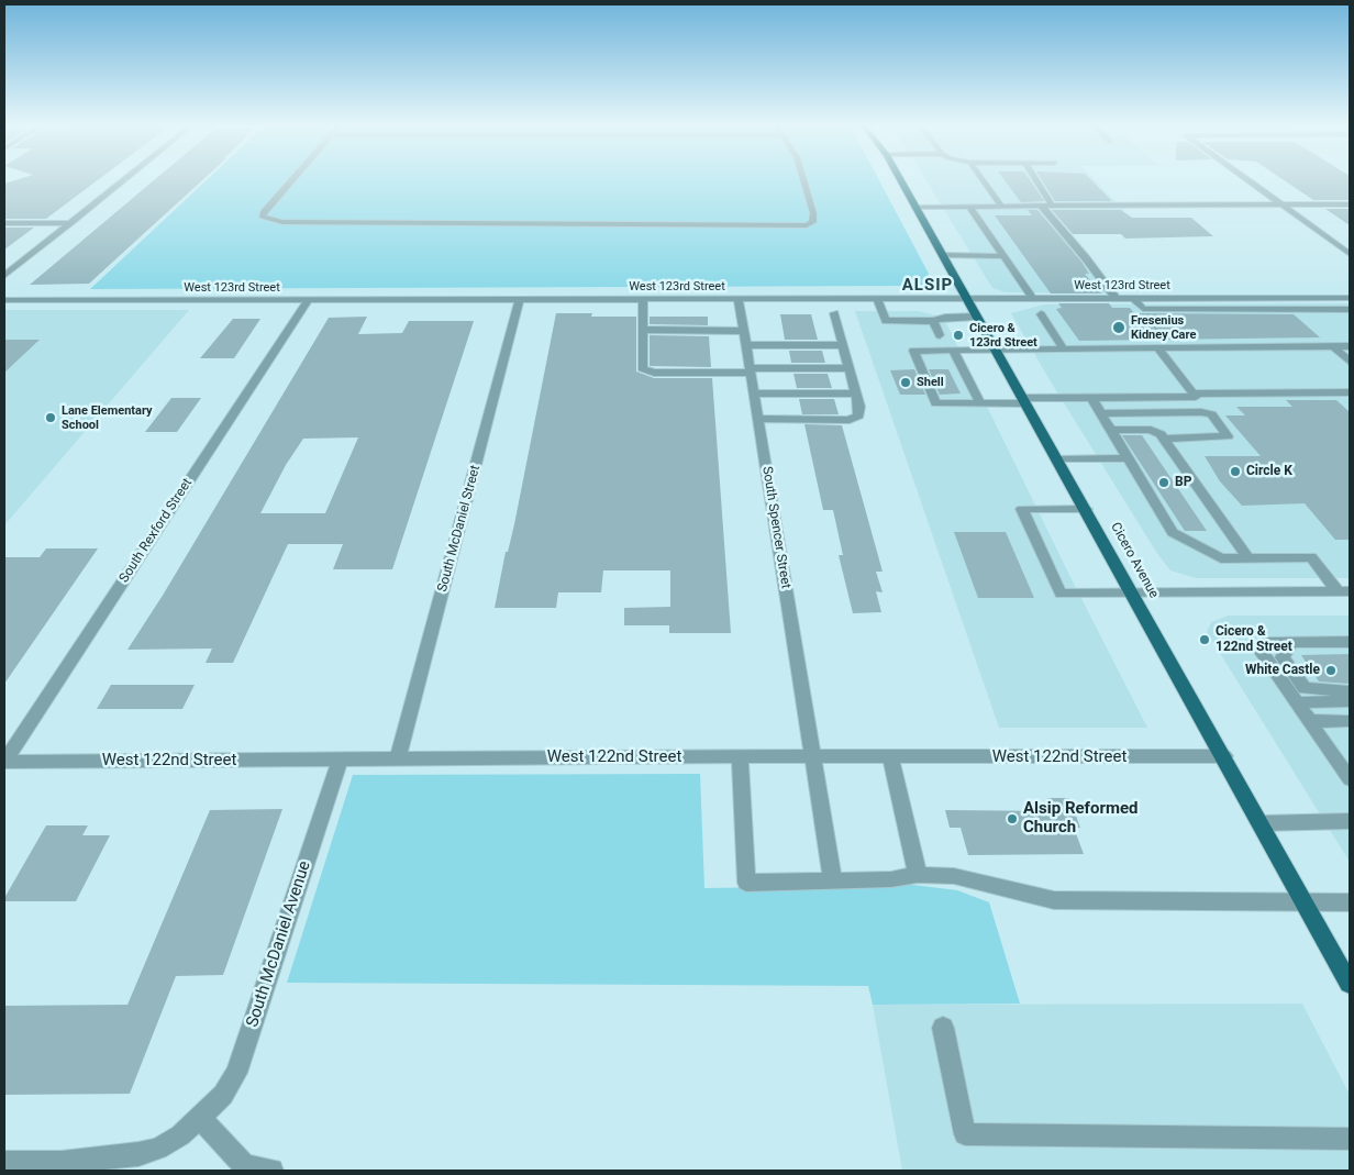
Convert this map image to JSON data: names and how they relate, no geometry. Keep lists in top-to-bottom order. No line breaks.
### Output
{"streets":{"main road":["Cicero Avenue"],"street":["West 123rd Street","South Spencer Street","South McDaniel Street","South Rexford Street","West 122nd Street","South McDaniel Avenue"]},"crossings":[["West 123rd Street","South Spencer Street"],["West 123rd Street","South McDaniel Street"],["West 123rd Street","South Rexford Street"],["West 123rd Street","Cicero Avenue"],["South Spencer Street","West 122nd Street"],["South McDaniel Street","West 122nd Street"],["South Rexford Street","West 122nd Street"],["Cicero Avenue","West 122nd Street"],["West 122nd Street","South McDaniel Avenue"]],"districts":["ALSIP"],"places":["Fresenius Kidney Care","Cicero & 123rd Street","Shell","Lane Elementary School","Circle K","BP","Cicero & 122nd Street","White Castle","Alsip Reformed Church"]}
